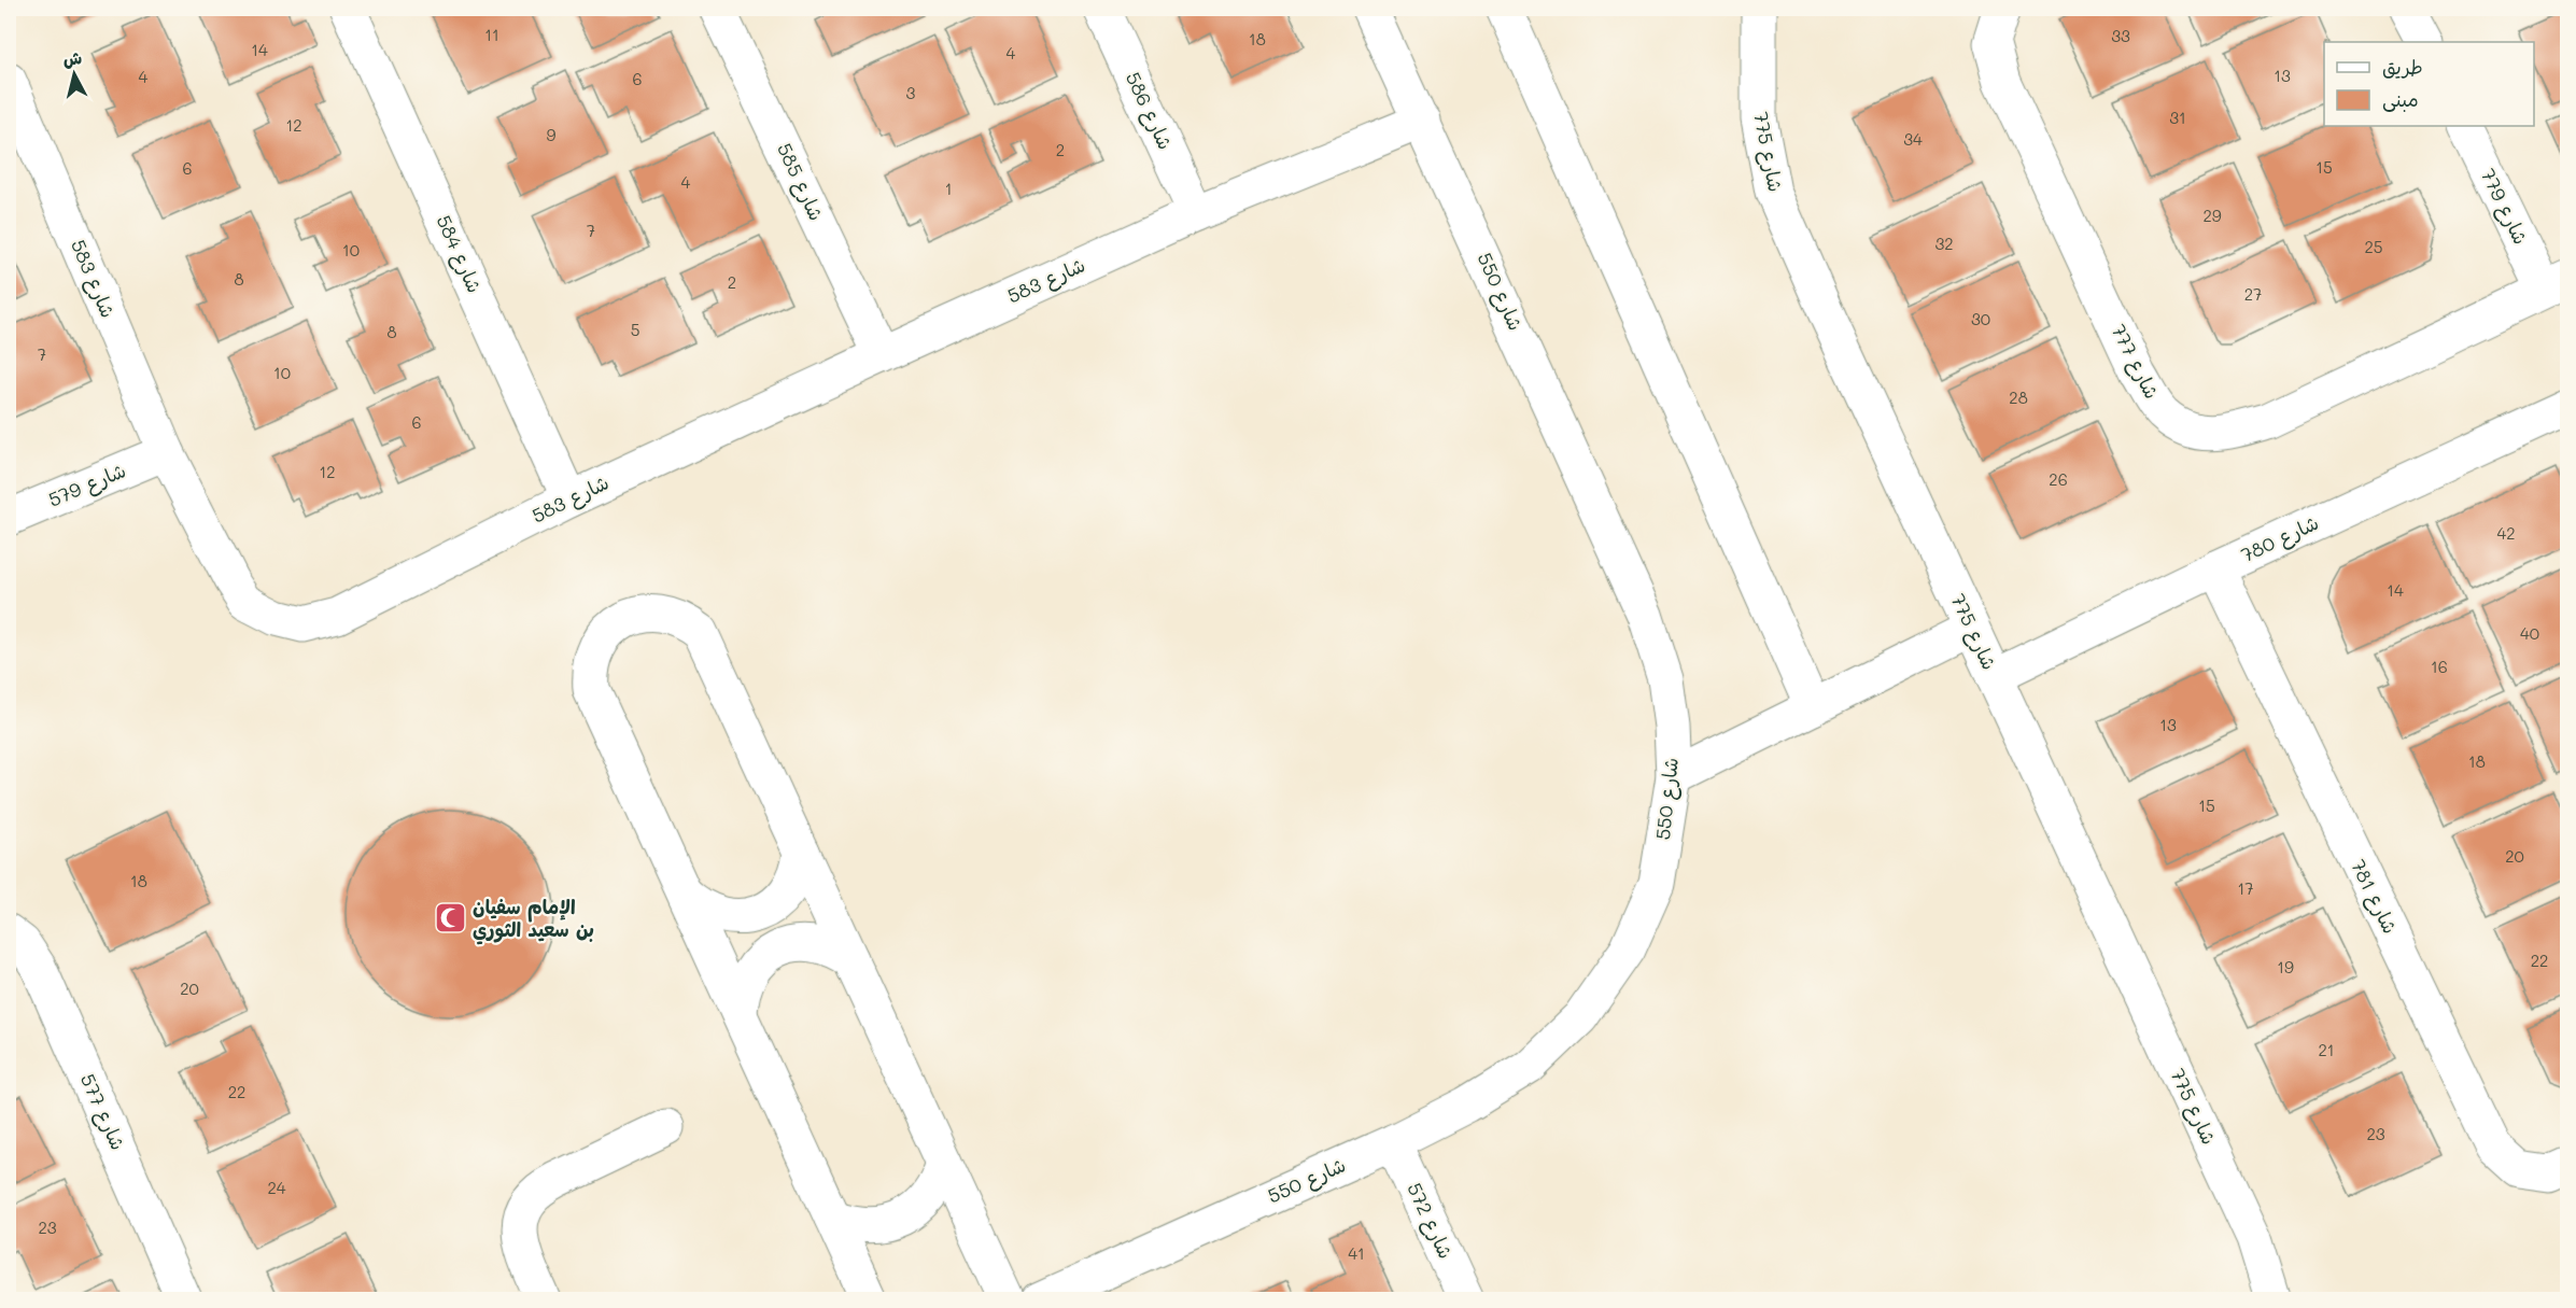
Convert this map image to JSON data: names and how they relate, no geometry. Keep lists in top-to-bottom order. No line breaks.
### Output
{"streets":{"street":["شارع 586","شارع 775","شارع 585","شارع 779","شارع 584","شارع 583","شارع 550","شارع 777","شارع 579","شارع 780","شارع 781","شارع 577","شارع 572"]},"crossings":[["شارع 586","شارع 583"],["شارع 775","شارع 780"],["شارع 585","شارع 583"],["شارع 779","شارع 777"],["شارع 584","شارع 583"],["شارع 583","شارع 550"],["شارع 583","شارع 579"],["شارع 550","شارع 572"],["شارع 780","شارع 781"]],"places":{"mosque":["الإمام سفيان بن سعيد الثوري"]},"house_numbers":["11","33","18","14","4","13","4","6","3","31","12","9","34","2","15","6","4","1","29","7","32","25","10","8","2","27","30","5","8","7","10","28","6","12","26","42","14","40","16","13","18","15","20","18","17","22","19","20","21","22","23","24","23","41"],"legend":["طريق","مبنى"],"north":"top"}
